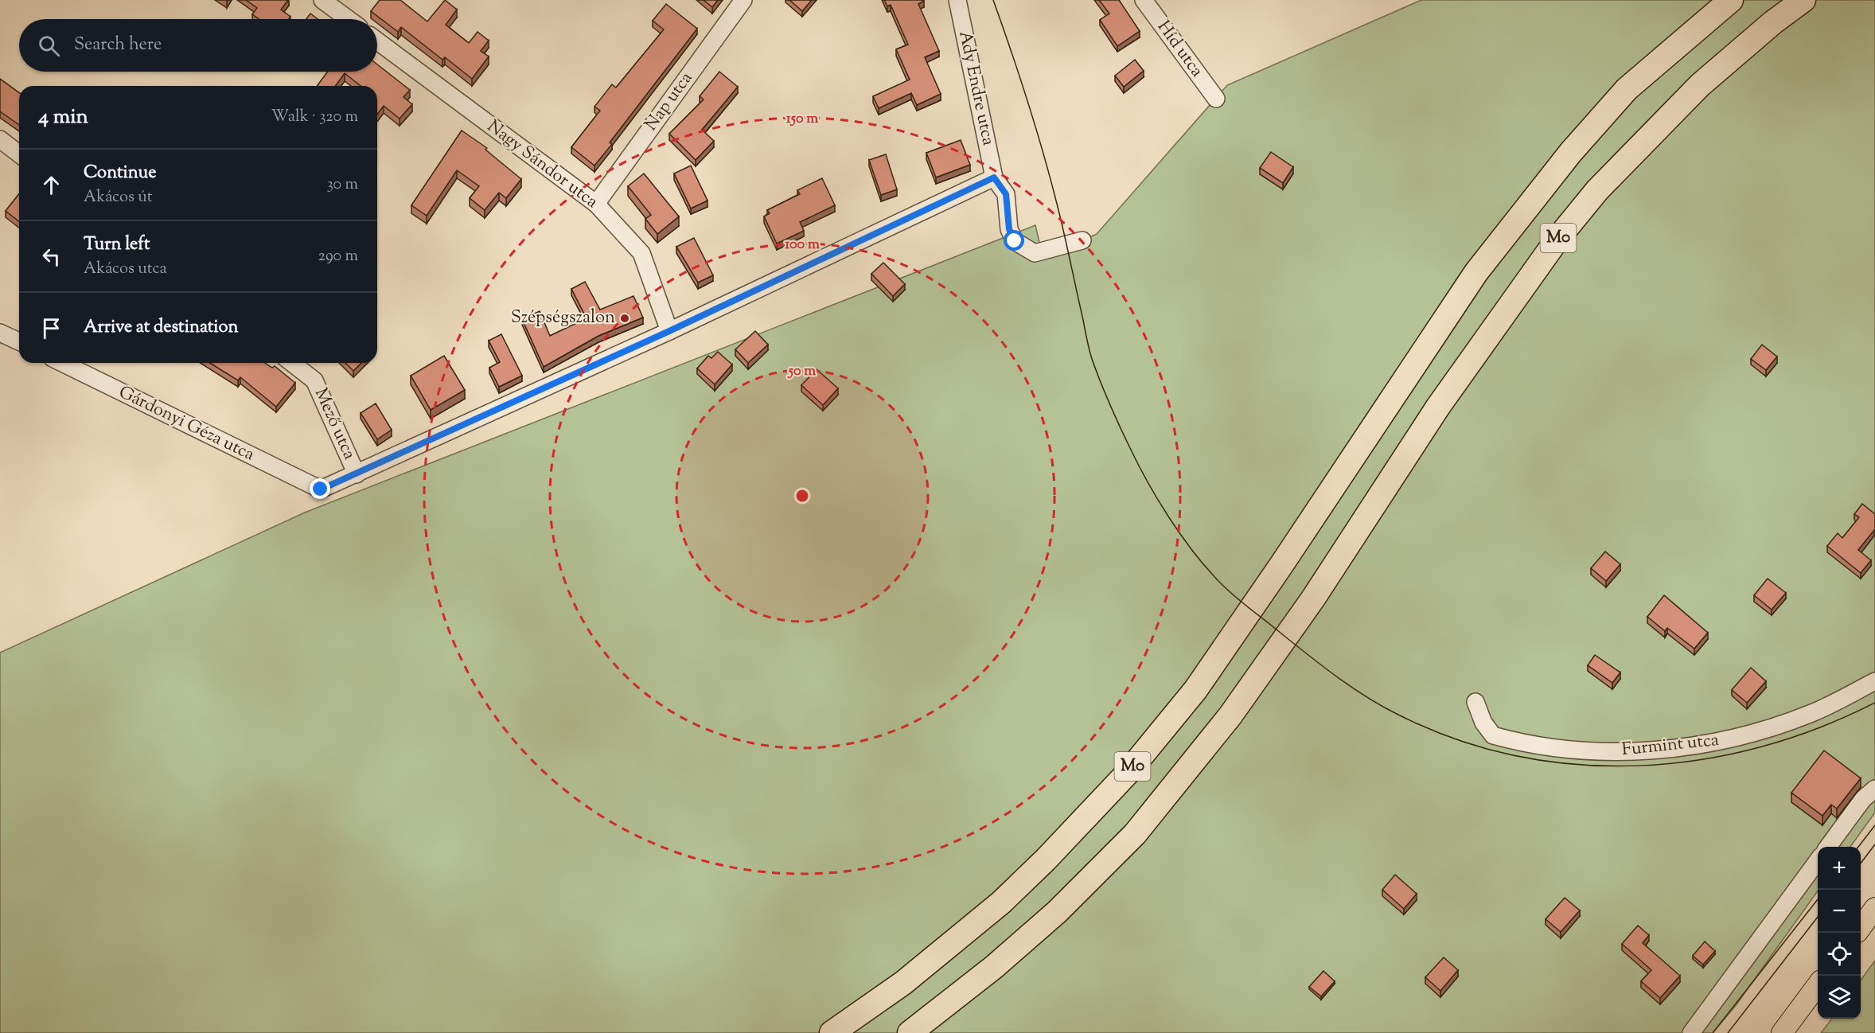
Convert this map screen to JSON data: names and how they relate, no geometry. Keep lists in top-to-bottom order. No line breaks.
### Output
{"streets":{"highway":["M0"],"street":["Híd utca","Ady Endre utca","Nap utca","Nagy Sándor utca","Gárdonyi Géza utca","Mező utca","Furmint utca"]},"crossings":[["Nap utca","Nagy Sándor utca"],["Gárdonyi Géza utca","Mező utca"]],"places":["Szépségszalon"],"page":{"search":"Search here","heading":["4 min","Walk · 320 m"],"list":[["Continue","Akácos út","30 m"],["Turn left","Akácos utca","290 m"],"Arrive at destination"],"map_buttons":["+","−"]},"rings":["150 m","100 m","50 m"]}
